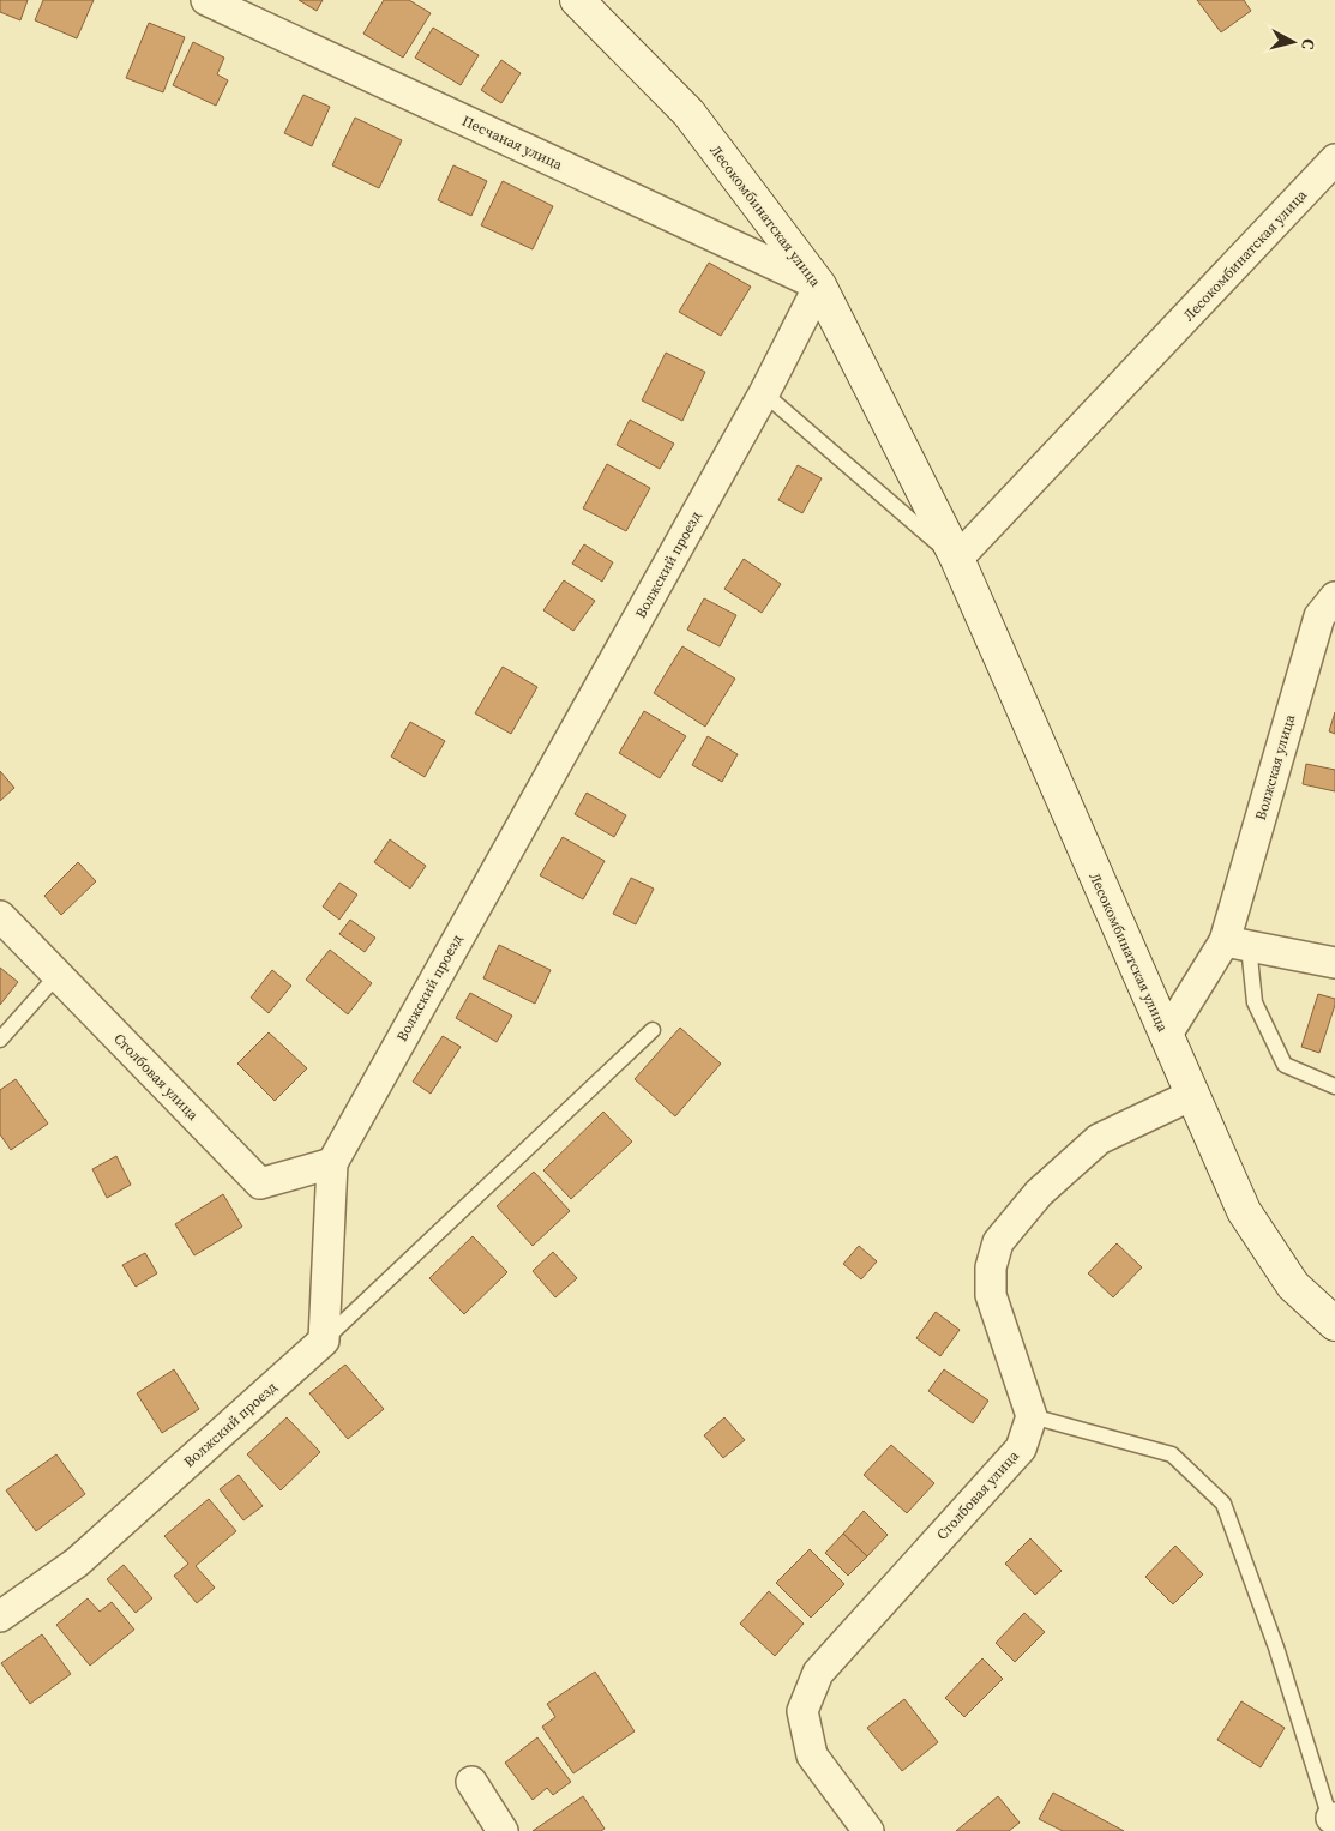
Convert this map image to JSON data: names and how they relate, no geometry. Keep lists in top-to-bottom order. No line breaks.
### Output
{"streets":{"street":["Песчаная улица","Лесокомбинатская улица","Волжский проезд","Волжская улица","Столбовая улица"]},"crossings":[["Песчаная улица","Лесокомбинатская улица"],["Песчаная улица","Волжский проезд"],["Лесокомбинатская улица","Волжский проезд"],["Лесокомбинатская улица","Волжская улица"],["Волжский проезд","Столбовая улица"]],"north":"right"}
